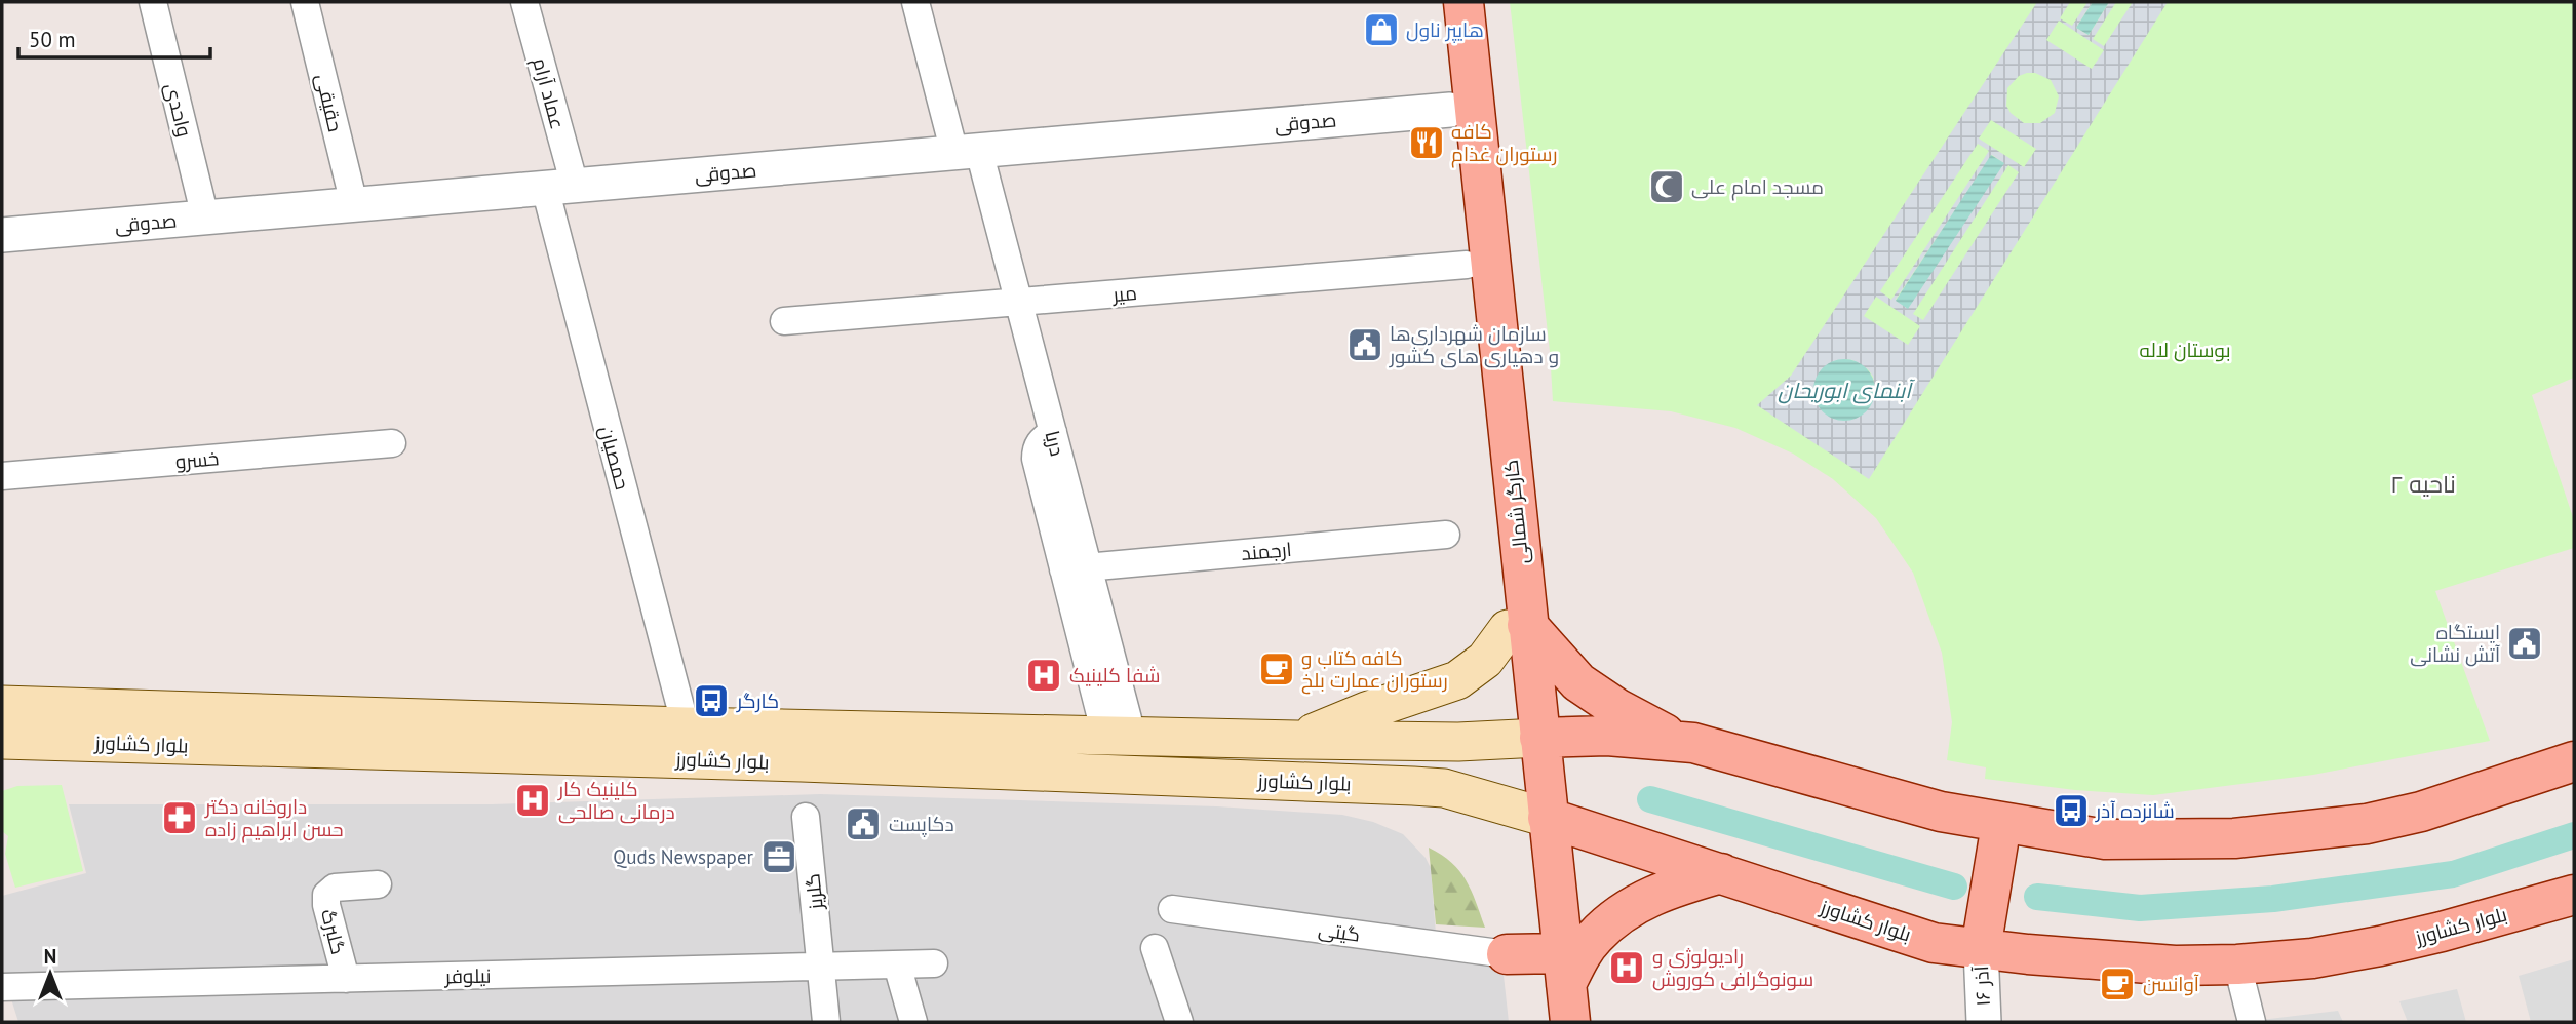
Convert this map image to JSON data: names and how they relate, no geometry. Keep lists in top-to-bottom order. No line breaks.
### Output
{"streets":{"main road":["کارگر شمالی","بلوار کشاورز"],"street":["عماد آرام","حقیقی","واحدی","صدوقی","میر","دریا","حمصیان","خسرو","ارجمند","گلریز","گلبرگ","گیتی","نیلوفر","۱۶ آذر"]},"crossings":[["عماد آرام","صدوقی"],["عماد آرام","حمصیان"],["حقیقی","صدوقی"],["واحدی","صدوقی"],["صدوقی","دریا"],["صدوقی","حمصیان"],["صدوقی","کارگر شمالی"],["میر","دریا"],["میر","کارگر شمالی"],["دریا","ارجمند"],["دریا","بلوار کشاورز"],["حمصیان","بلوار کشاورز"],["کارگر شمالی","بلوار کشاورز"],["بلوار کشاورز","۱۶ آذر"],["گلریز","نیلوفر"],["گلبرگ","نیلوفر"]],"districts":["ناحیه ۲"],"water":["آبنمای ابوریحان"],"parks":["بوستان لاله"],"places":{"shop":["هايپر ناول"],"restaurant":["کافه رستوران غذام"],"mosque":["مسجد امام علی"],"public building":["سازمان شهرداری‌ها و دهیاری‌ های کشور","ایستگاه آتش نشانی","دکاپست"],"cafe":["کافه کتاب و رستوران عمارت بلخ","آوانسن"],"hospital":["شفا کلینیک","کلینیک کار درمانی صالحی","رادیولوژی و سونوگرافی کوروش"],"bus stop":["کارگر","شانزده آذر"],"pharmacy":["داروخانه دکتر حسن ابراهیم زاده"],"office":["Quds Newspaper"]},"scale_bar":"50 m","north":"top"}
